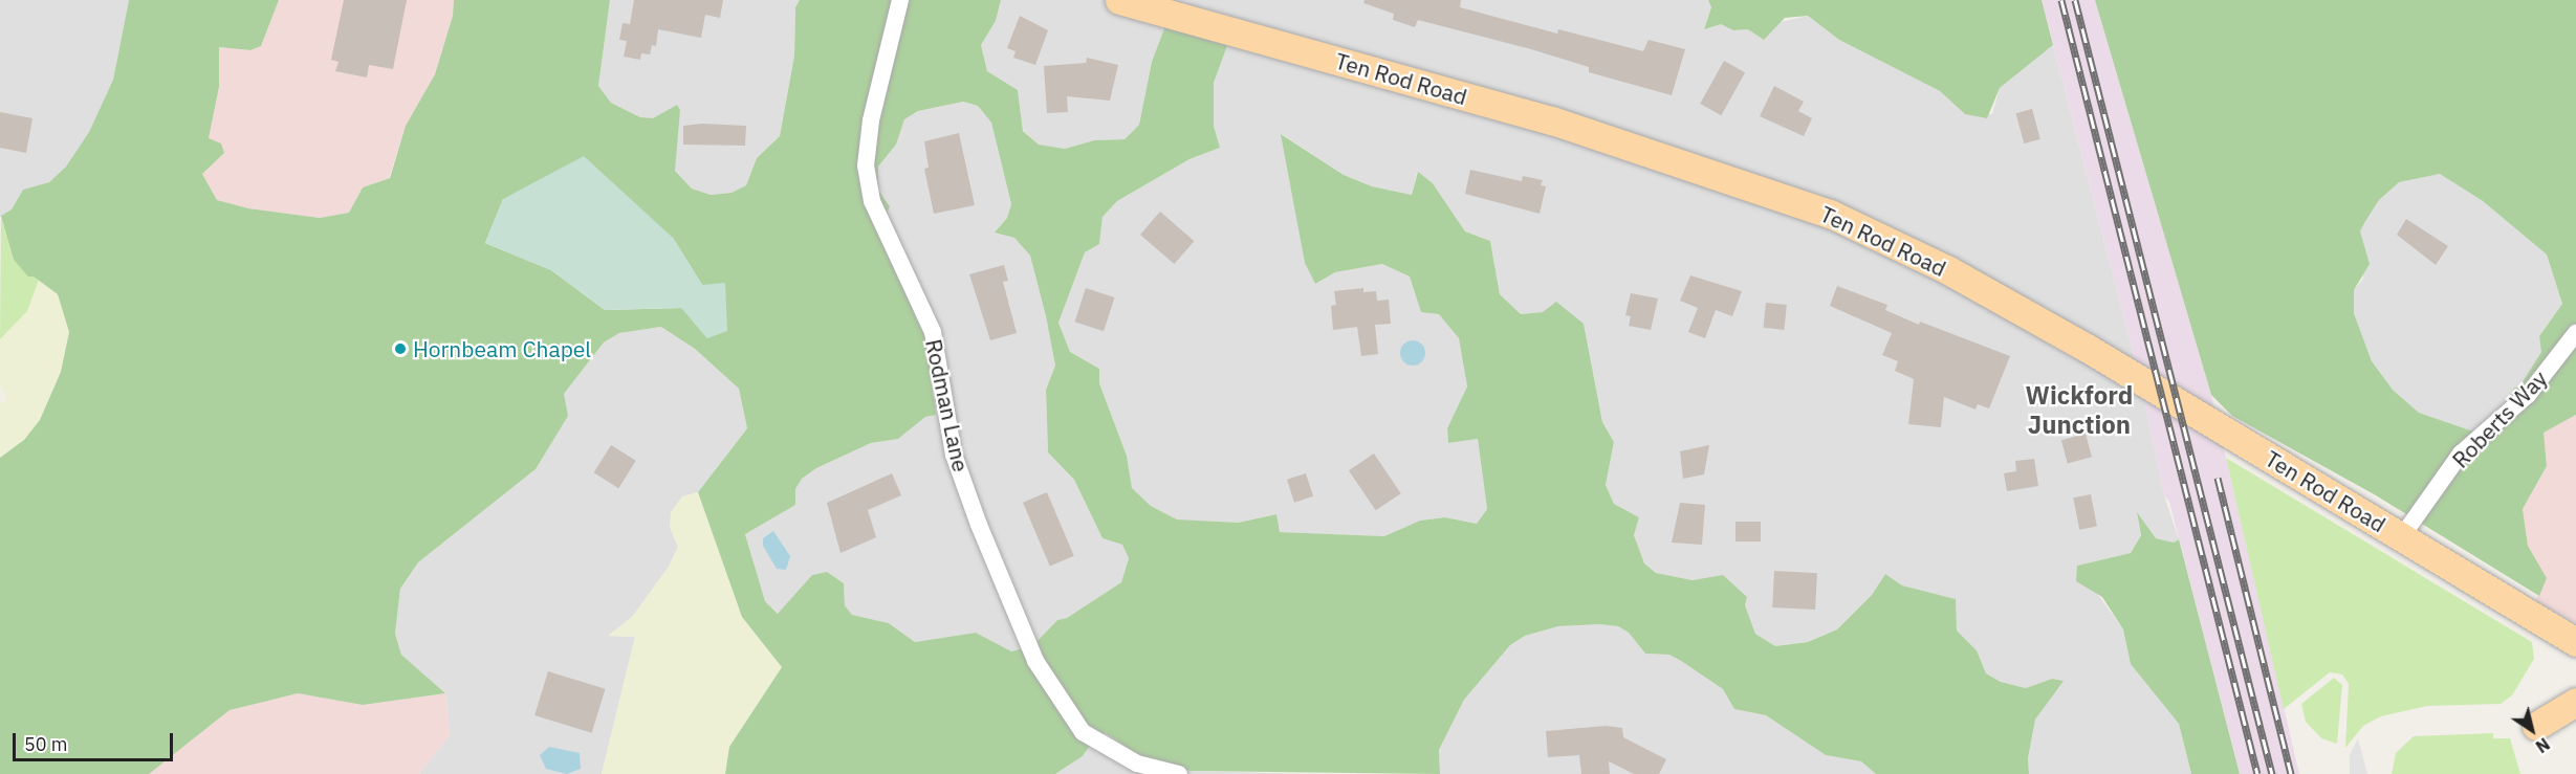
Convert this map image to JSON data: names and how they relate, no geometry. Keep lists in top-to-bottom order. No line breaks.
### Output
{"streets":{"main road":["Ten Rod Road"],"street":["Rodman Lane","Roberts Way"]},"crossings":[["Ten Rod Road","Roberts Way"]],"districts":["Wickford Junction"],"places":["Hornbeam Chapel"],"scale_bar":"50 m","north":"bottom right"}
